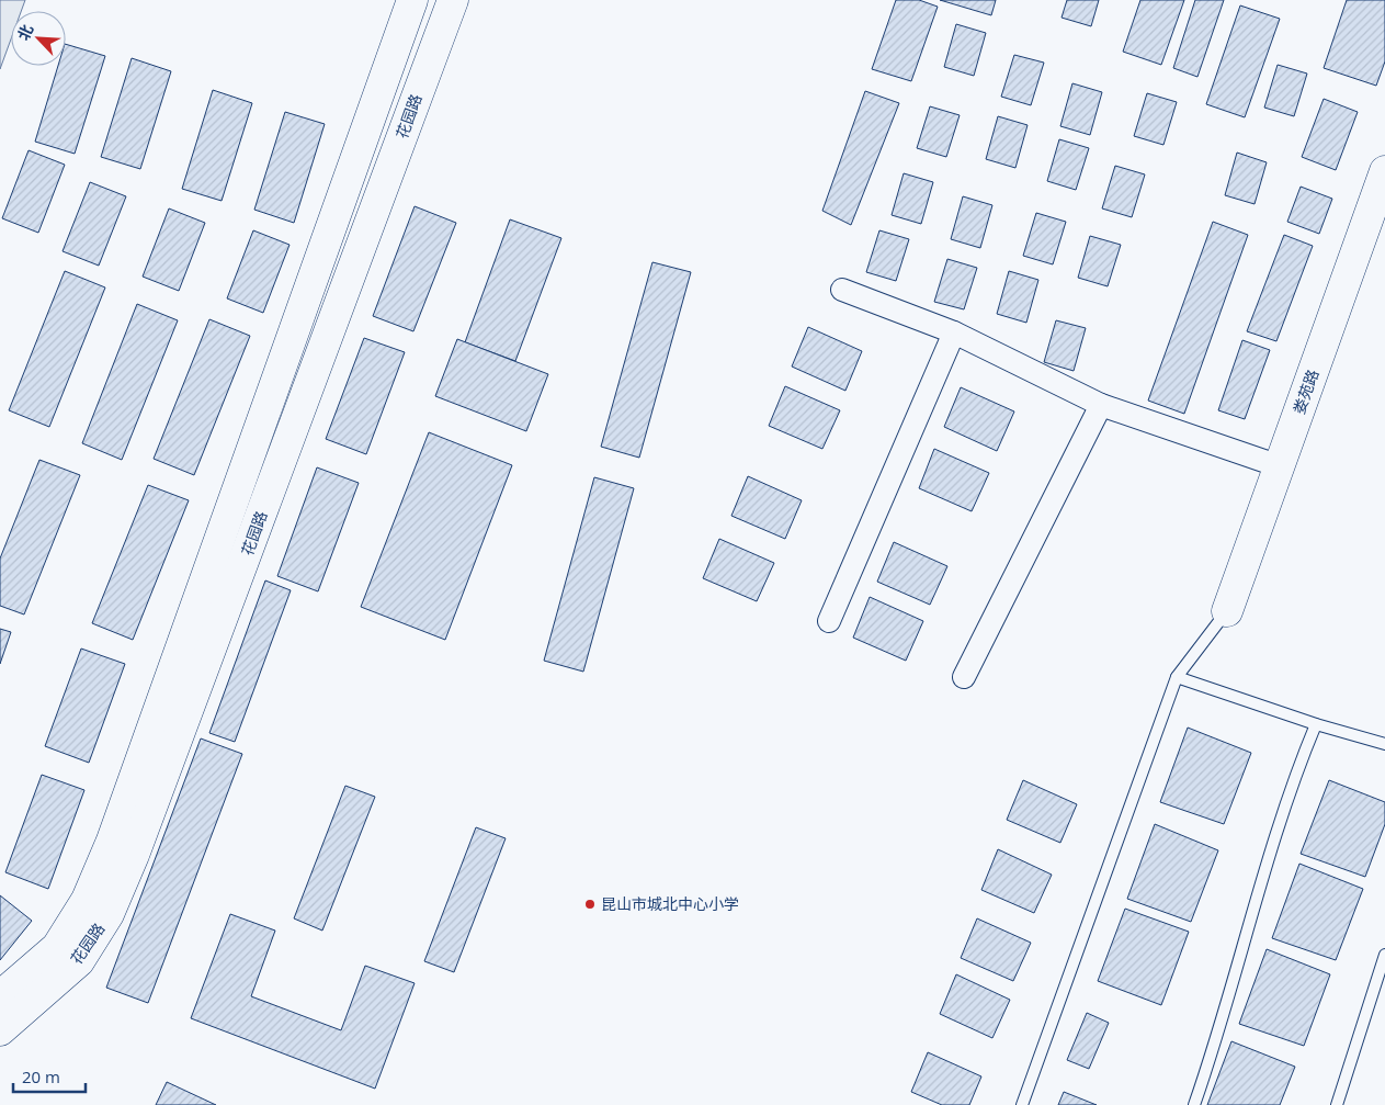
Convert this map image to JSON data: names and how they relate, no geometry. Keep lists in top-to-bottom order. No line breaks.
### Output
{"streets":{"main road":["花园路","娄苑路"]},"places":["昆山市城北中心小学"],"scale_bar":"20 m","north":"top left"}
